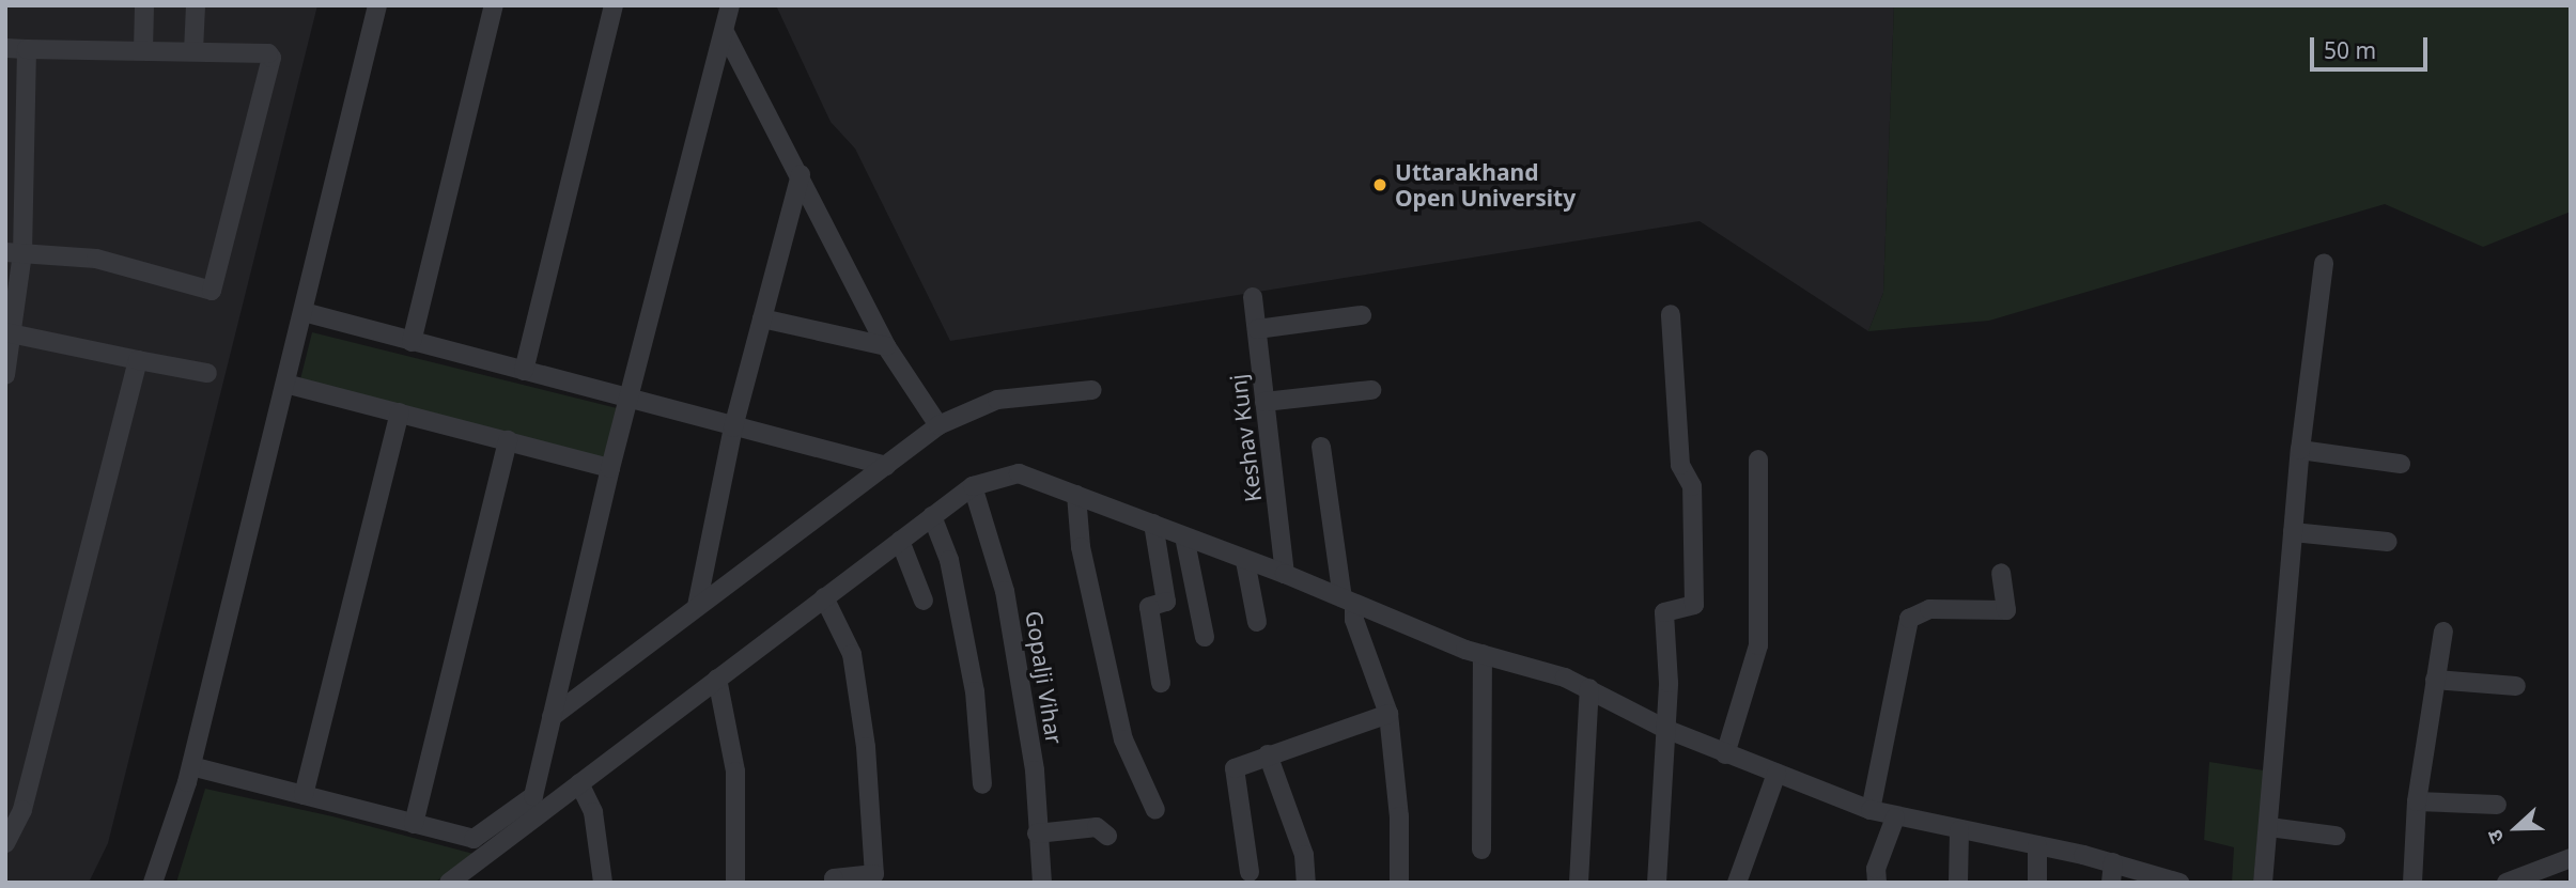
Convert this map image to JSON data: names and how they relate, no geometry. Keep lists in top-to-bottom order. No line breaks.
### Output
{"streets":{"street":["Keshav Kunj","Gopalji Vihar"]},"places":["Uttarakhand Open University"],"scale_bar":"50 m","north":"left"}
